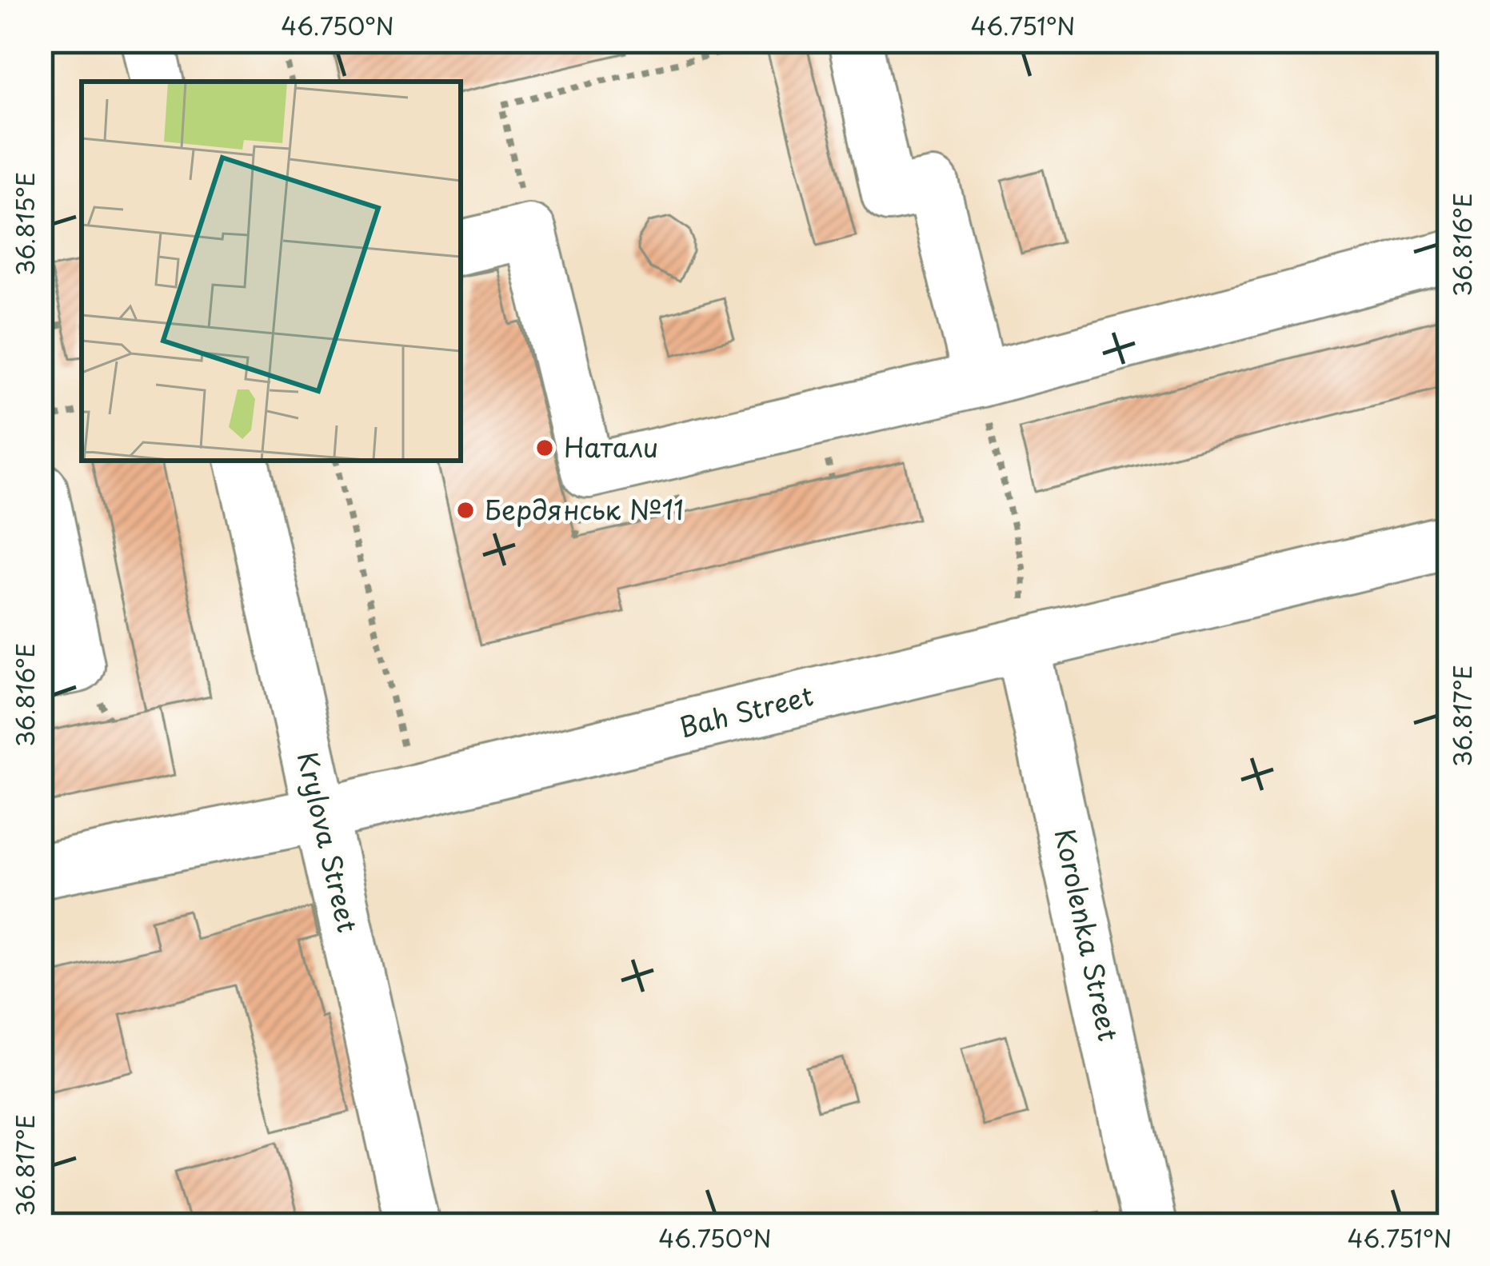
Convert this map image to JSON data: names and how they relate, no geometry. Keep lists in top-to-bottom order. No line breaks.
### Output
{"streets":{"street":["Bah Street","Krylova Street","Korolenka Street"]},"crossings":[["Bah Street","Krylova Street"],["Bah Street","Korolenka Street"]],"places":["Натали","Бердянськ №11"],"coordinates":["46.750°N","46.751°N","36.815°E","36.816°E","36.817°E"]}
